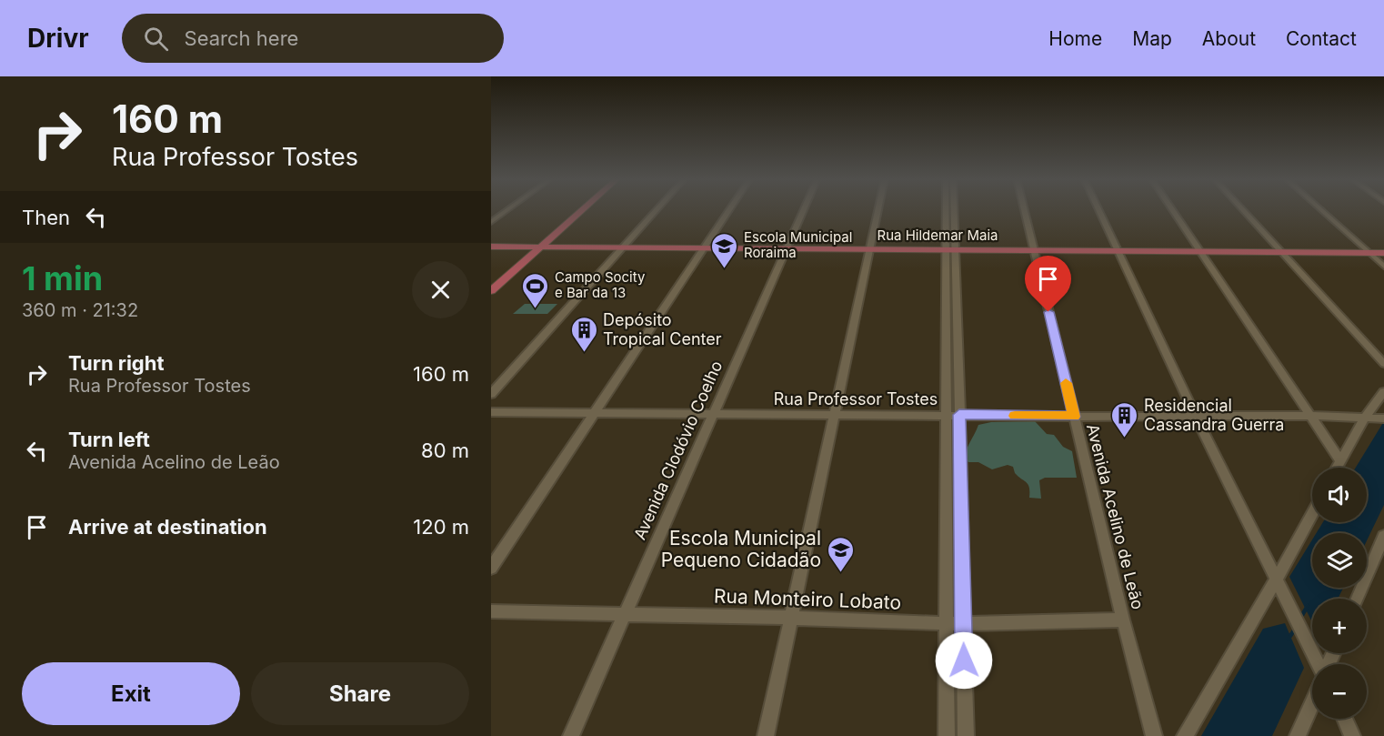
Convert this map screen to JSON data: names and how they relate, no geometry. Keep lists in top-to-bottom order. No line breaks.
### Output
{"streets":{"main road":["Rua Hildemar Maia"],"street":["Rua Professor Tostes","Avenida Clodóvio Coelho","Avenida Acelino de Leão","Rua Monteiro Lobato"]},"crossings":[["Rua Hildemar Maia","Avenida Clodóvio Coelho"],["Rua Hildemar Maia","Avenida Acelino de Leão"],["Rua Professor Tostes","Avenida Clodóvio Coelho"],["Rua Professor Tostes","Avenida Acelino de Leão"],["Avenida Clodóvio Coelho","Rua Monteiro Lobato"],["Avenida Acelino de Leão","Rua Monteiro Lobato"]],"places":{"school or university":["Escola Municipal Roraima","Escola Municipal Pequeno Cidadão"],"sports":["Campo Socity e Bar da 13"],"building":["Depósito Tropical Center","Residencial Cassandra Guerra"]},"page":{"header":"Drivr","search":"Search here","nav":["Home","Map","About","Contact"],"turn":["160 m","Rua Professor Tostes"],"then":"Then","heading":["1 min","360 m · 21:32"],"list":[{"name":"Turn right","note":"Rua Professor Tostes","value":"160 m"},{"name":"Turn left","note":"Avenida Acelino de Leão","value":"80 m"},{"name":"Arrive at destination","value":"120 m"}],"map_buttons":["+","−"],"buttons":["Exit","Share"]}}
